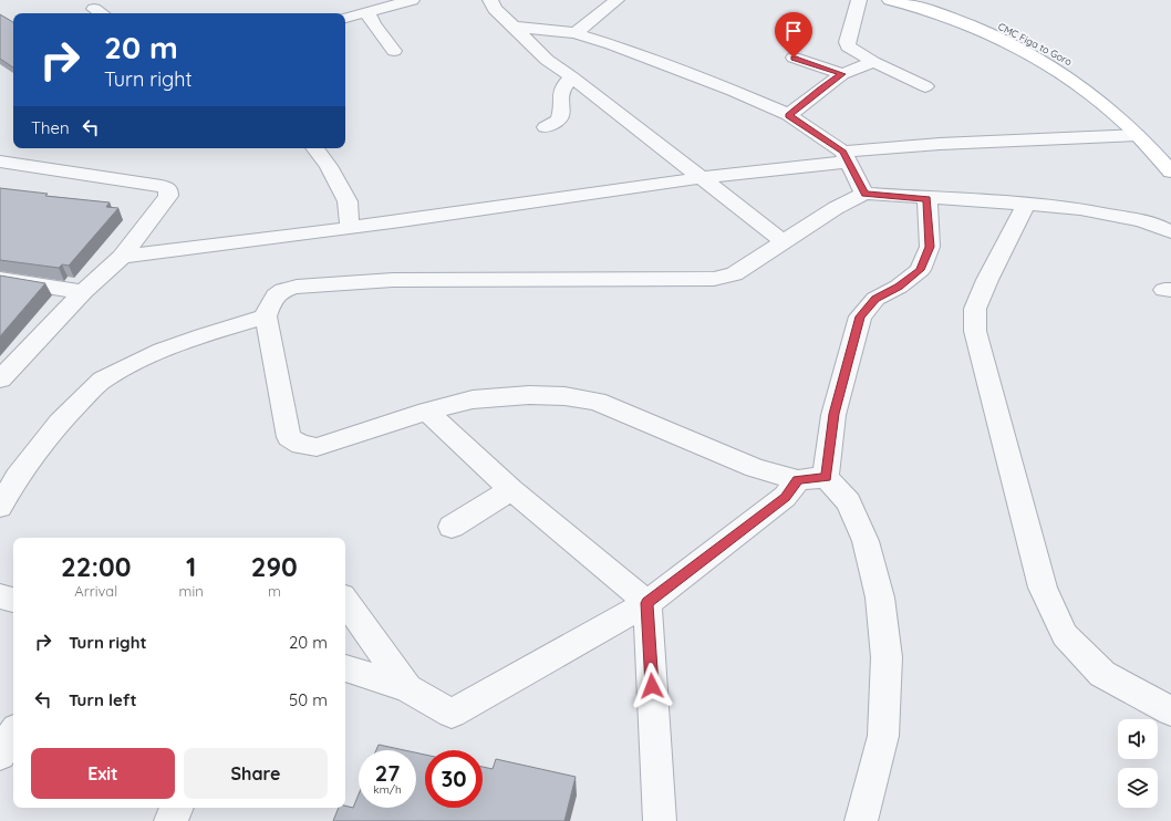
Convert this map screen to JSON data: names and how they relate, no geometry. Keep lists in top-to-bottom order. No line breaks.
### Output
{"streets":{"main road":["CMC Figa to Goro"]},"page":{"turn":["20 m","Turn right"],"then":"Then","eta":["22:00","Arrival","1","min","290","m"],"list":[{"name":"Turn right","value":"20 m"},{"name":"Turn left","value":"50 m"}],"buttons":["Exit","Share"],"speed":"27 km/h","limit":"30"}}
